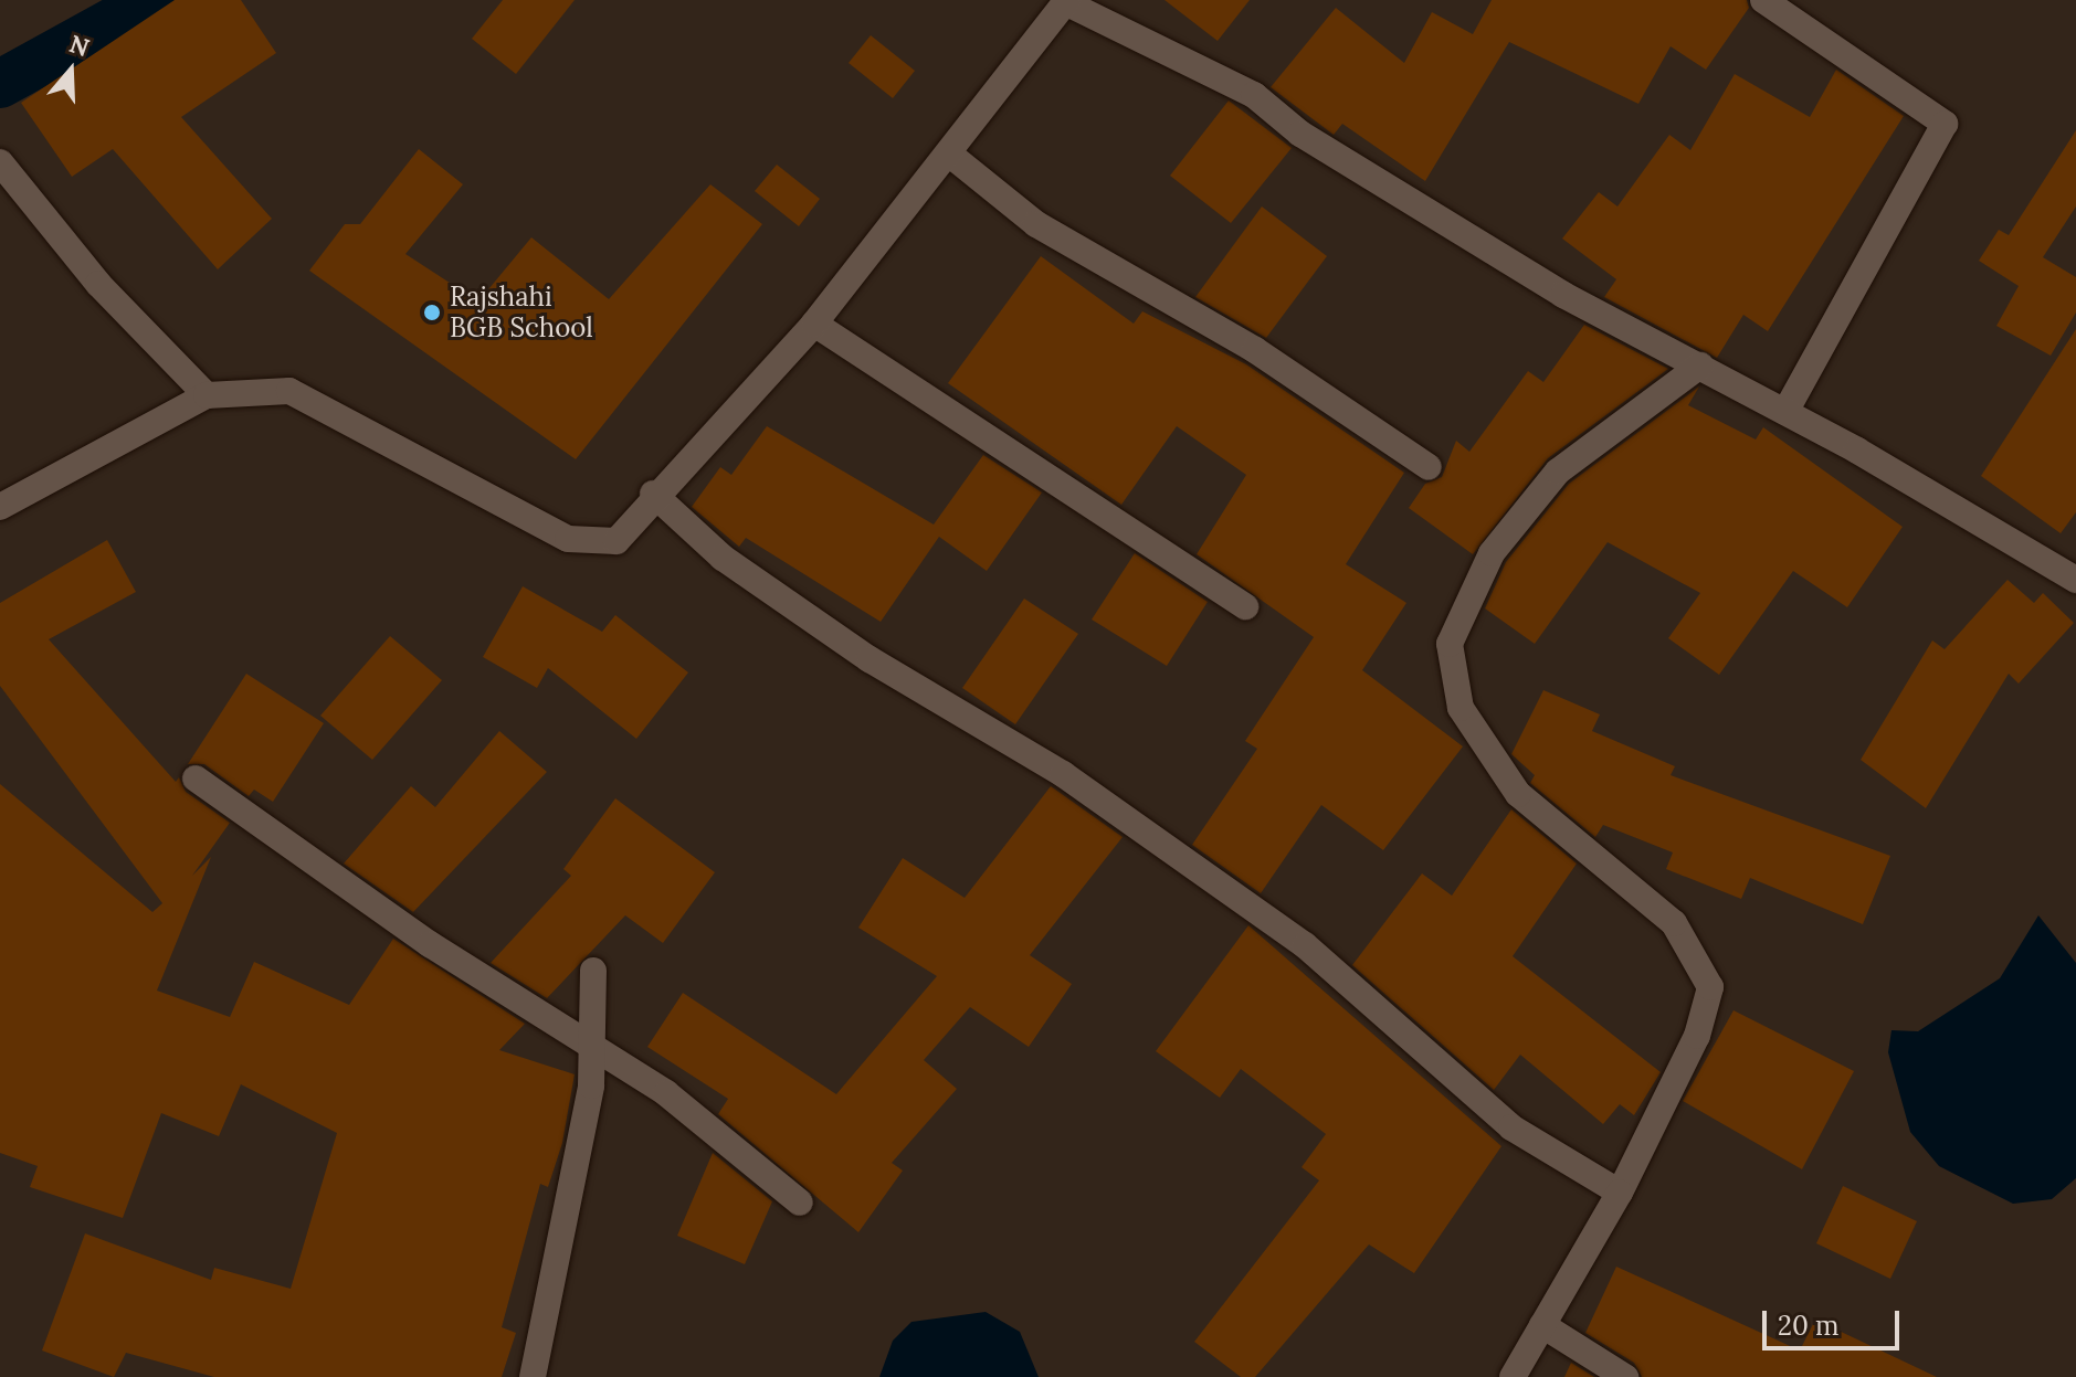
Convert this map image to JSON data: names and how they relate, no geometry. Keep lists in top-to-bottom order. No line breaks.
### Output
{"places":["Rajshahi BGB School"],"scale_bar":"20 m","north":"top"}
